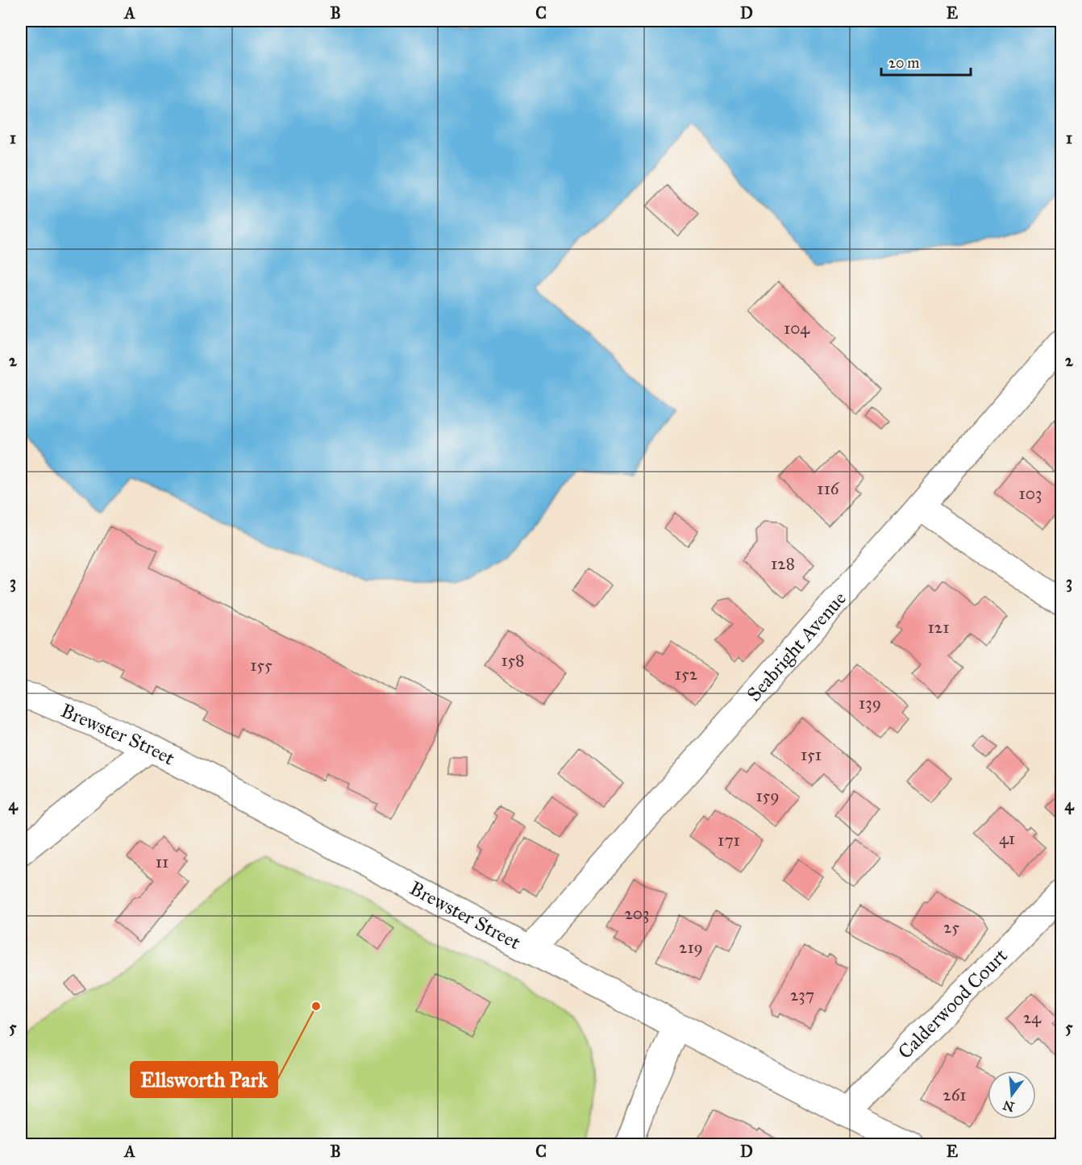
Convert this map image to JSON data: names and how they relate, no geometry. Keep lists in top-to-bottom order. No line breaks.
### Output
{"streets":{"street":["Seabright Avenue","Brewster Street","Calderwood Court"]},"crossings":[["Seabright Avenue","Brewster Street"],["Brewster Street","Calderwood Court"]],"places":["Ellsworth Park"],"house_numbers":["104","116","103","128","121","158","155","152","139","151","159","41","171","11","203","25","219","237","24","261"],"scale_bar":"20 m","north":"bottom","grid":{"columns":["A","B","C","D","E"],"rows":["1","2","3","4","5"]}}
